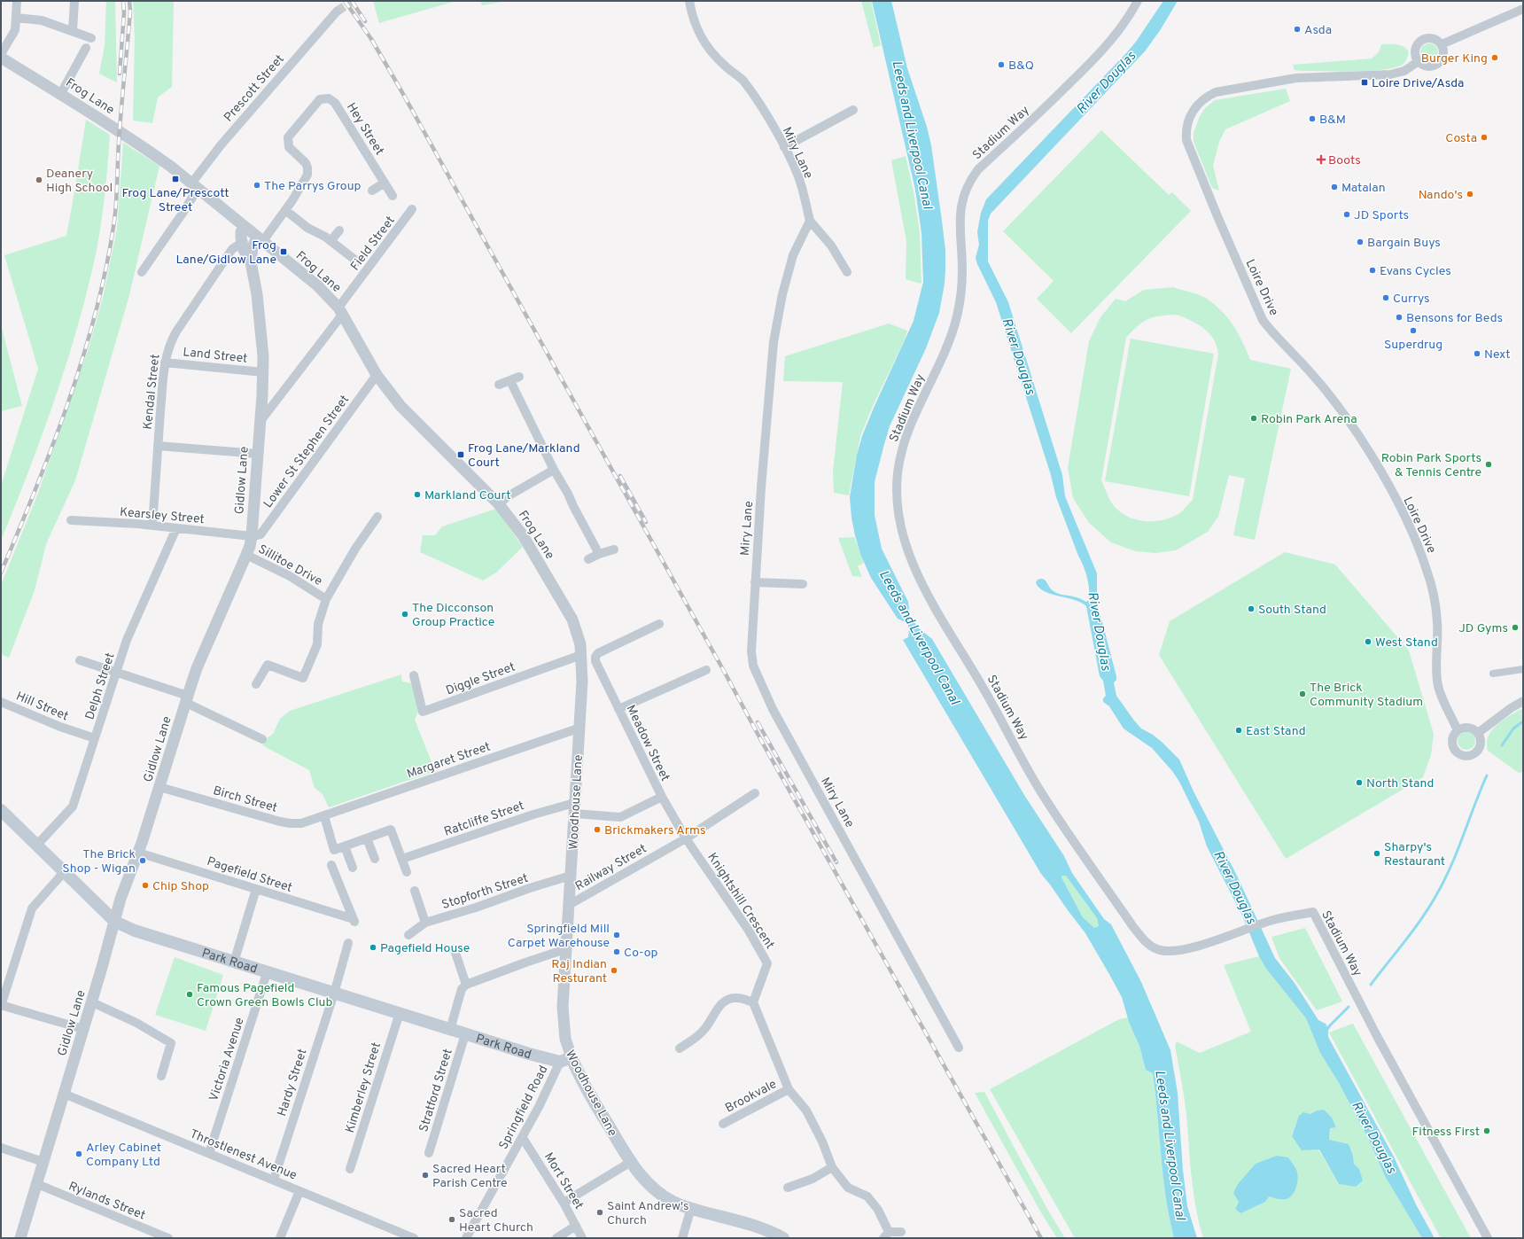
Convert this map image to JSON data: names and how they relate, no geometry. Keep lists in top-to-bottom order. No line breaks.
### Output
{"streets":{"main road":["Woodhouse Lane","Park Road"],"street":["Prescott Street","Frog Lane","Hey Street","Stadium Way","Miry Lane","Field Street","Loire Drive","Land Street","Kendal Street","Lower St Stephen Street","Gidlow Lane","Kearsley Street","Sillitoe Drive","Diggle Street","Delph Street","Hill Street","Meadow Street","Margaret Street","Birch Street","Ratcliffe Street","Railway Street","Pagefield Street","Stopforth Street","Knightshill Crescent","Victoria Avenue","Hardy Street","Kimberley Street","Stratford Street","Brookvale","Springfield Road","Throstlenest Avenue","Mort Street","Rylands Street"]},"crossings":[["Prescott Street","Frog Lane"],["Frog Lane","Field Street"],["Frog Lane","Lower St Stephen Street"],["Frog Lane","Gidlow Lane"],["Frog Lane","Woodhouse Lane"],["Field Street","Gidlow Lane"],["Land Street","Kendal Street"],["Land Street","Gidlow Lane"],["Kendal Street","Gidlow Lane"],["Kendal Street","Kearsley Street"],["Lower St Stephen Street","Gidlow Lane"],["Lower St Stephen Street","Kearsley Street"],["Gidlow Lane","Kearsley Street"],["Gidlow Lane","Sillitoe Drive"],["Gidlow Lane","Birch Street"],["Gidlow Lane","Pagefield Street"],["Gidlow Lane","Park Road"],["Gidlow Lane","Throstlenest Avenue"],["Gidlow Lane","Rylands Street"],["Kearsley Street","Delph Street"],["Diggle Street","Woodhouse Lane"],["Delph Street","Hill Street"],["Delph Street","Park Road"],["Meadow Street","Railway Street"],["Meadow Street","Knightshill Crescent"],["Margaret Street","Birch Street"],["Margaret Street","Woodhouse Lane"],["Woodhouse Lane","Ratcliffe Street"],["Woodhouse Lane","Railway Street"],["Woodhouse Lane","Stopforth Street"],["Woodhouse Lane","Park Road"],["Woodhouse Lane","Springfield Road"],["Railway Street","Knightshill Crescent"],["Park Road","Victoria Avenue"],["Park Road","Hardy Street"],["Park Road","Kimberley Street"],["Park Road","Stratford Street"],["Park Road","Springfield Road"],["Victoria Avenue","Throstlenest Avenue"],["Hardy Street","Throstlenest Avenue"],["Springfield Road","Mort Street"]],"water":["River Douglas","Leeds and Liverpool Canal"],"places":{"other":["Asda","Burger King","B&Q","B&M","Costa","Deanery High School","The Parrys Group","Matalan","Nando's","JD Sports","Bargain Buys","Evans Cycles","Currys","Bensons for Beds","Superdrug","Next","Robin Park Arena","Robin Park Sports & Tennis Centre","Markland Court","South Stand","The Dicconson Group Practice","JD Gyms","West Stand","The Brick Community Stadium","East Stand","North Stand","Brickmakers Arms","Sharpy's Restaurant","The Brick Shop - Wigan","Chip Shop","Springfield Mill Carpet Warehouse","Pagefield House","Co-op","Raj Indian Resturant","Famous Pagefield Crown Green Bowls Club","Fitness First","Arley Cabinet Company Ltd","Sacred Heart Parish Centre","Saint Andrew's Church","Sacred Heart Church"],"transit":["Loire Drive/Asda","Frog Lane/Prescott Street","Frog Lane/Gidlow Lane","Frog Lane/Markland Court"],"health":["Boots"]}}
